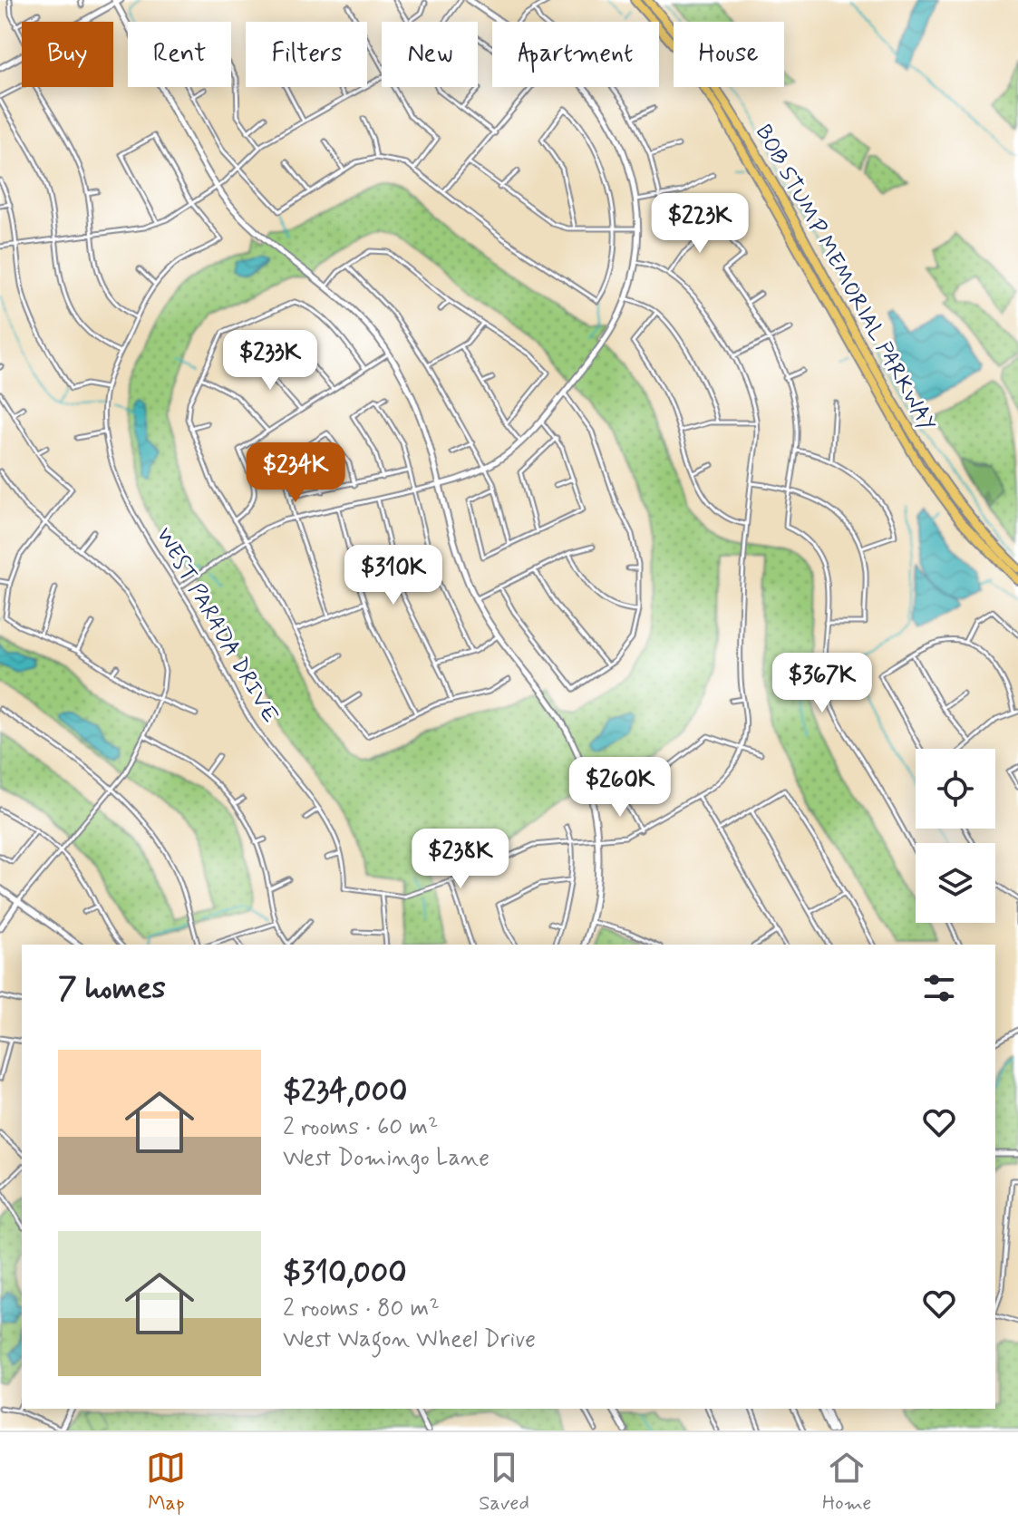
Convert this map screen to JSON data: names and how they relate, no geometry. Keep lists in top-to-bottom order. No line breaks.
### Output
{"streets":{"highway":["BOB STUMP MEMORIAL PARKWAY"],"street":["WEST PARADA DRIVE"]},"page":{"chip":["Buy","Rent","Filters","New","Apartment","House"],"price":["$223K","$233K","$234K","$310K","$367K","$260K","$238K"],"heading":"7 homes","list":[{"name":"$234,000","note":"2 rooms · 60 m² · West Domingo Lane"},{"name":"$310,000","note":"2 rooms · 80 m² · West Wagon Wheel Drive"}],"tabs":["Map","Saved","Home"]}}
